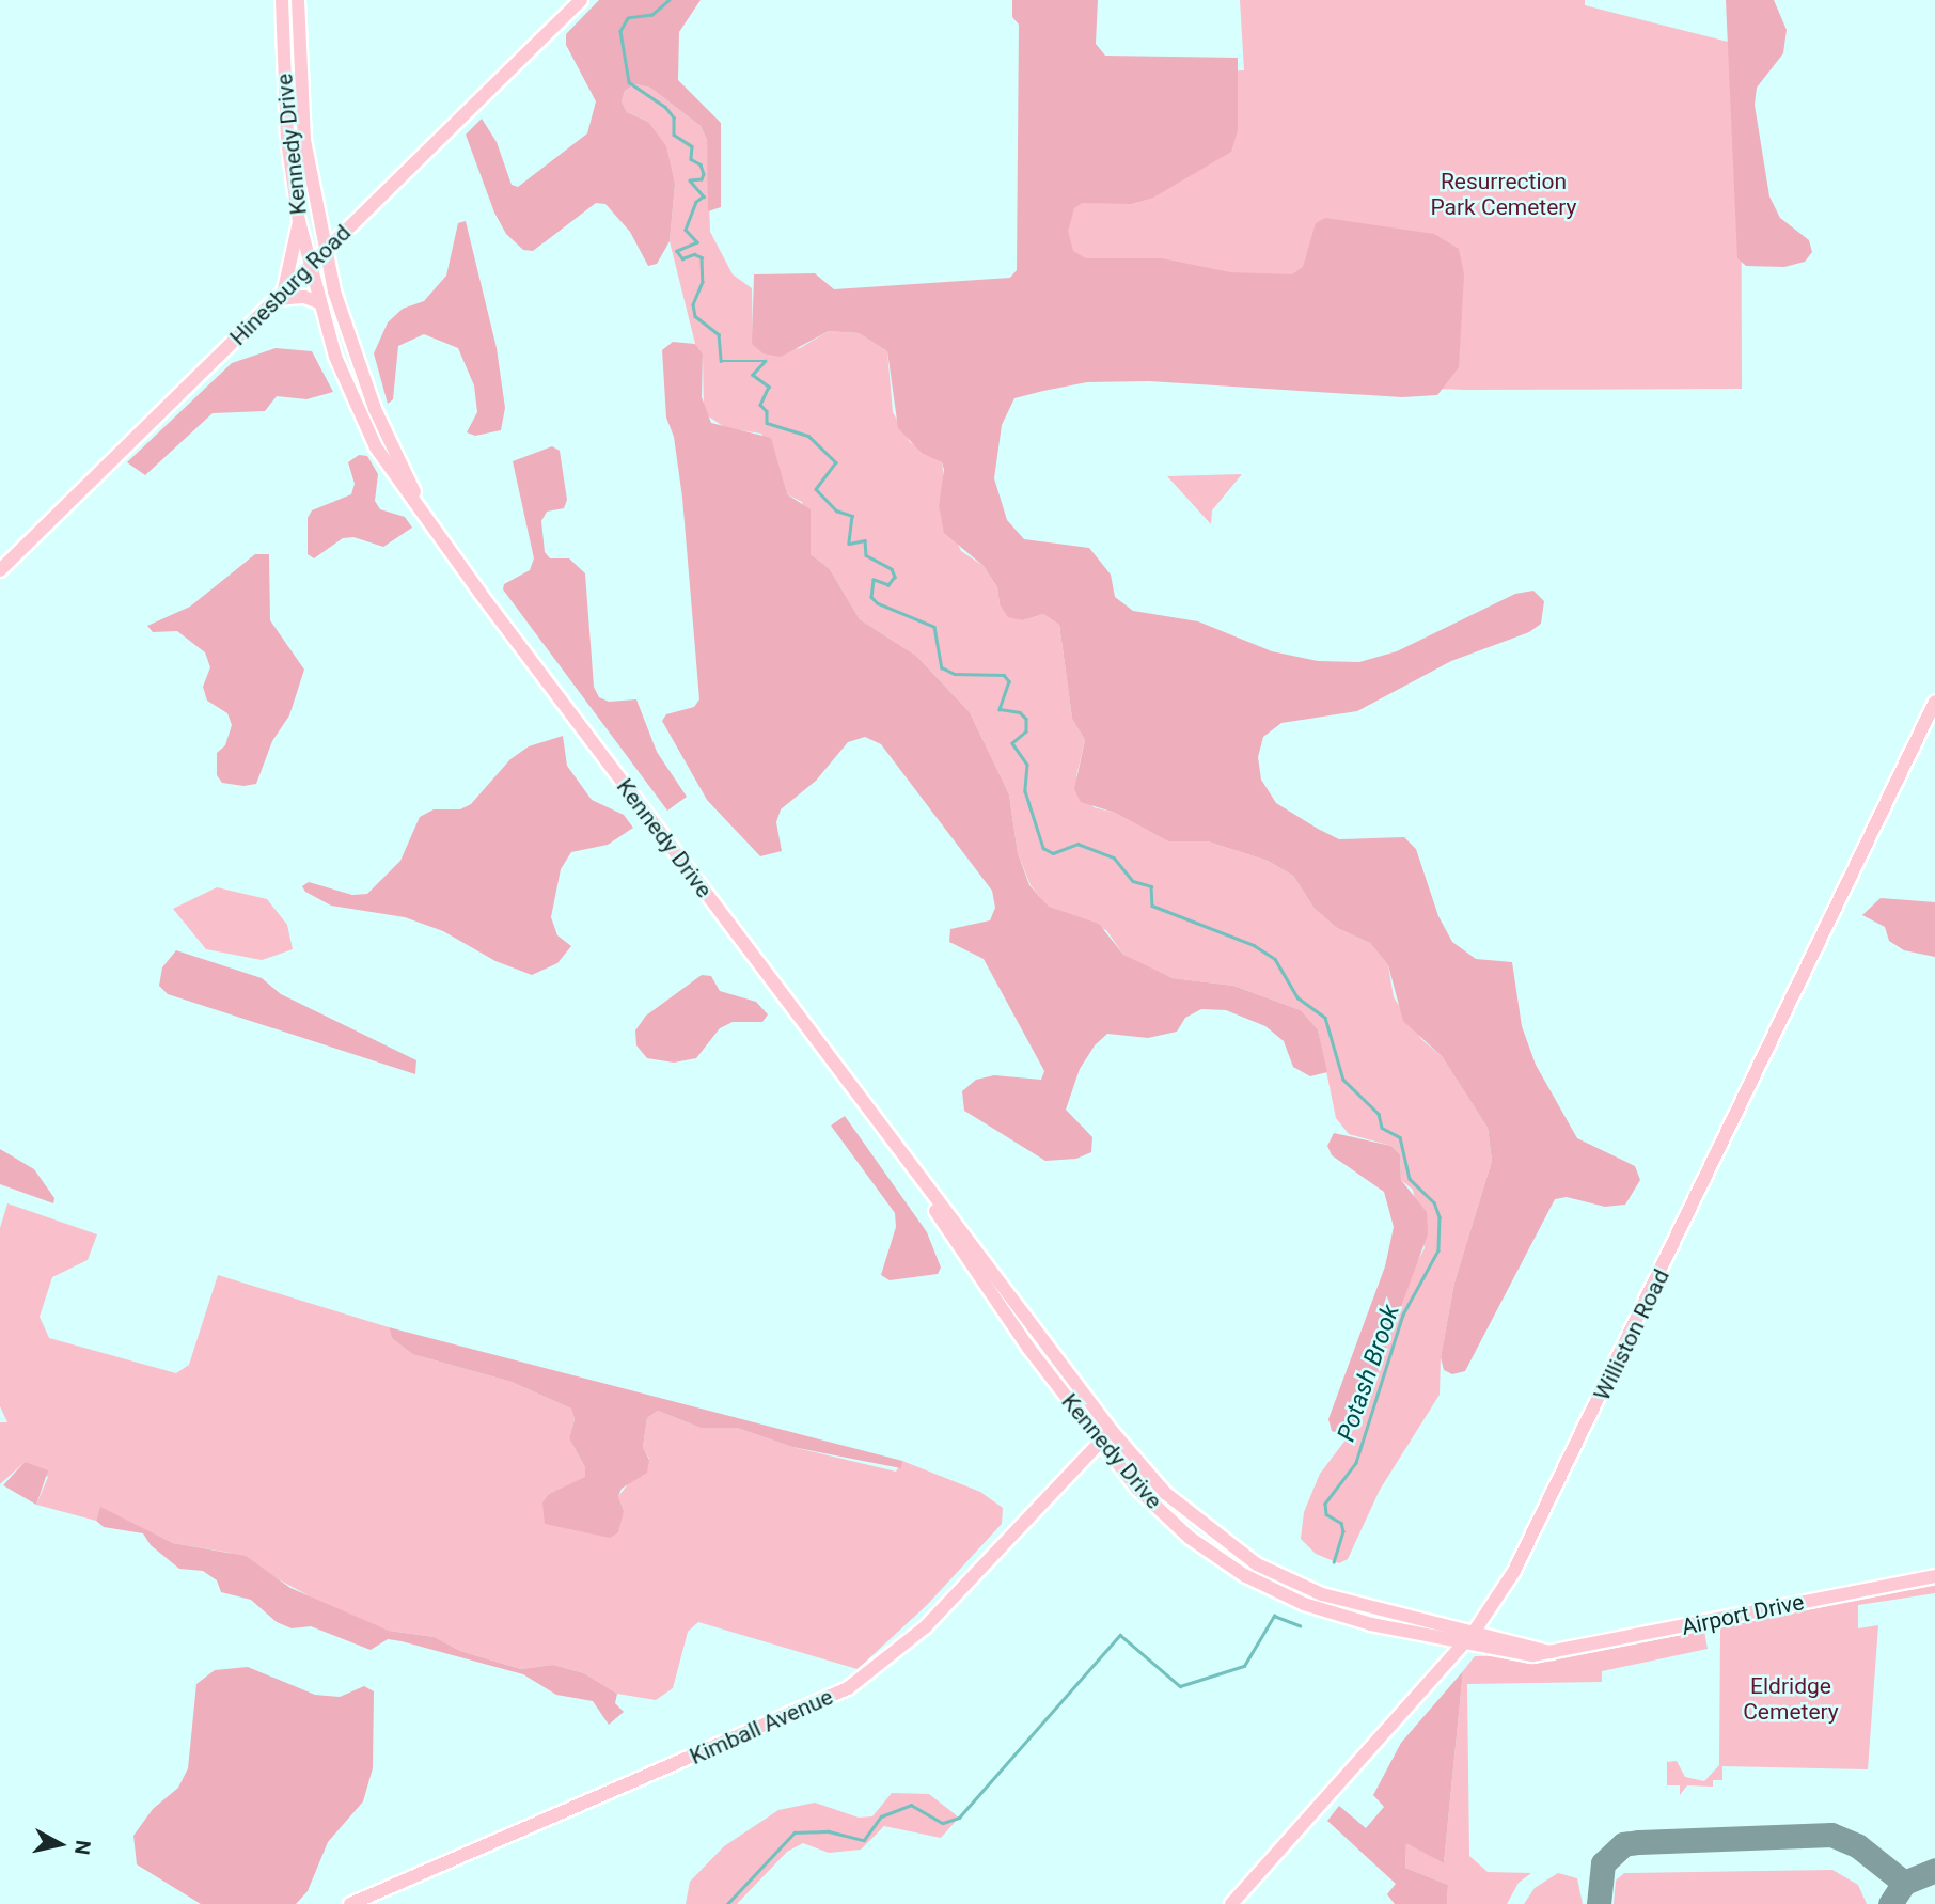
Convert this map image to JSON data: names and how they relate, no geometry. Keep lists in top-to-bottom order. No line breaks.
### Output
{"streets":{"main road":["Kennedy Drive","Hinesburg Road","Williston Road","Airport Drive","Kimball Avenue"]},"crossings":[["Kennedy Drive","Hinesburg Road"],["Kennedy Drive","Williston Road"],["Kennedy Drive","Airport Drive"],["Kennedy Drive","Kimball Avenue"],["Williston Road","Airport Drive"]],"water":["Potash Brook"],"parks":["Resurrection Park Cemetery","Eldridge Cemetery"],"north":"right"}
